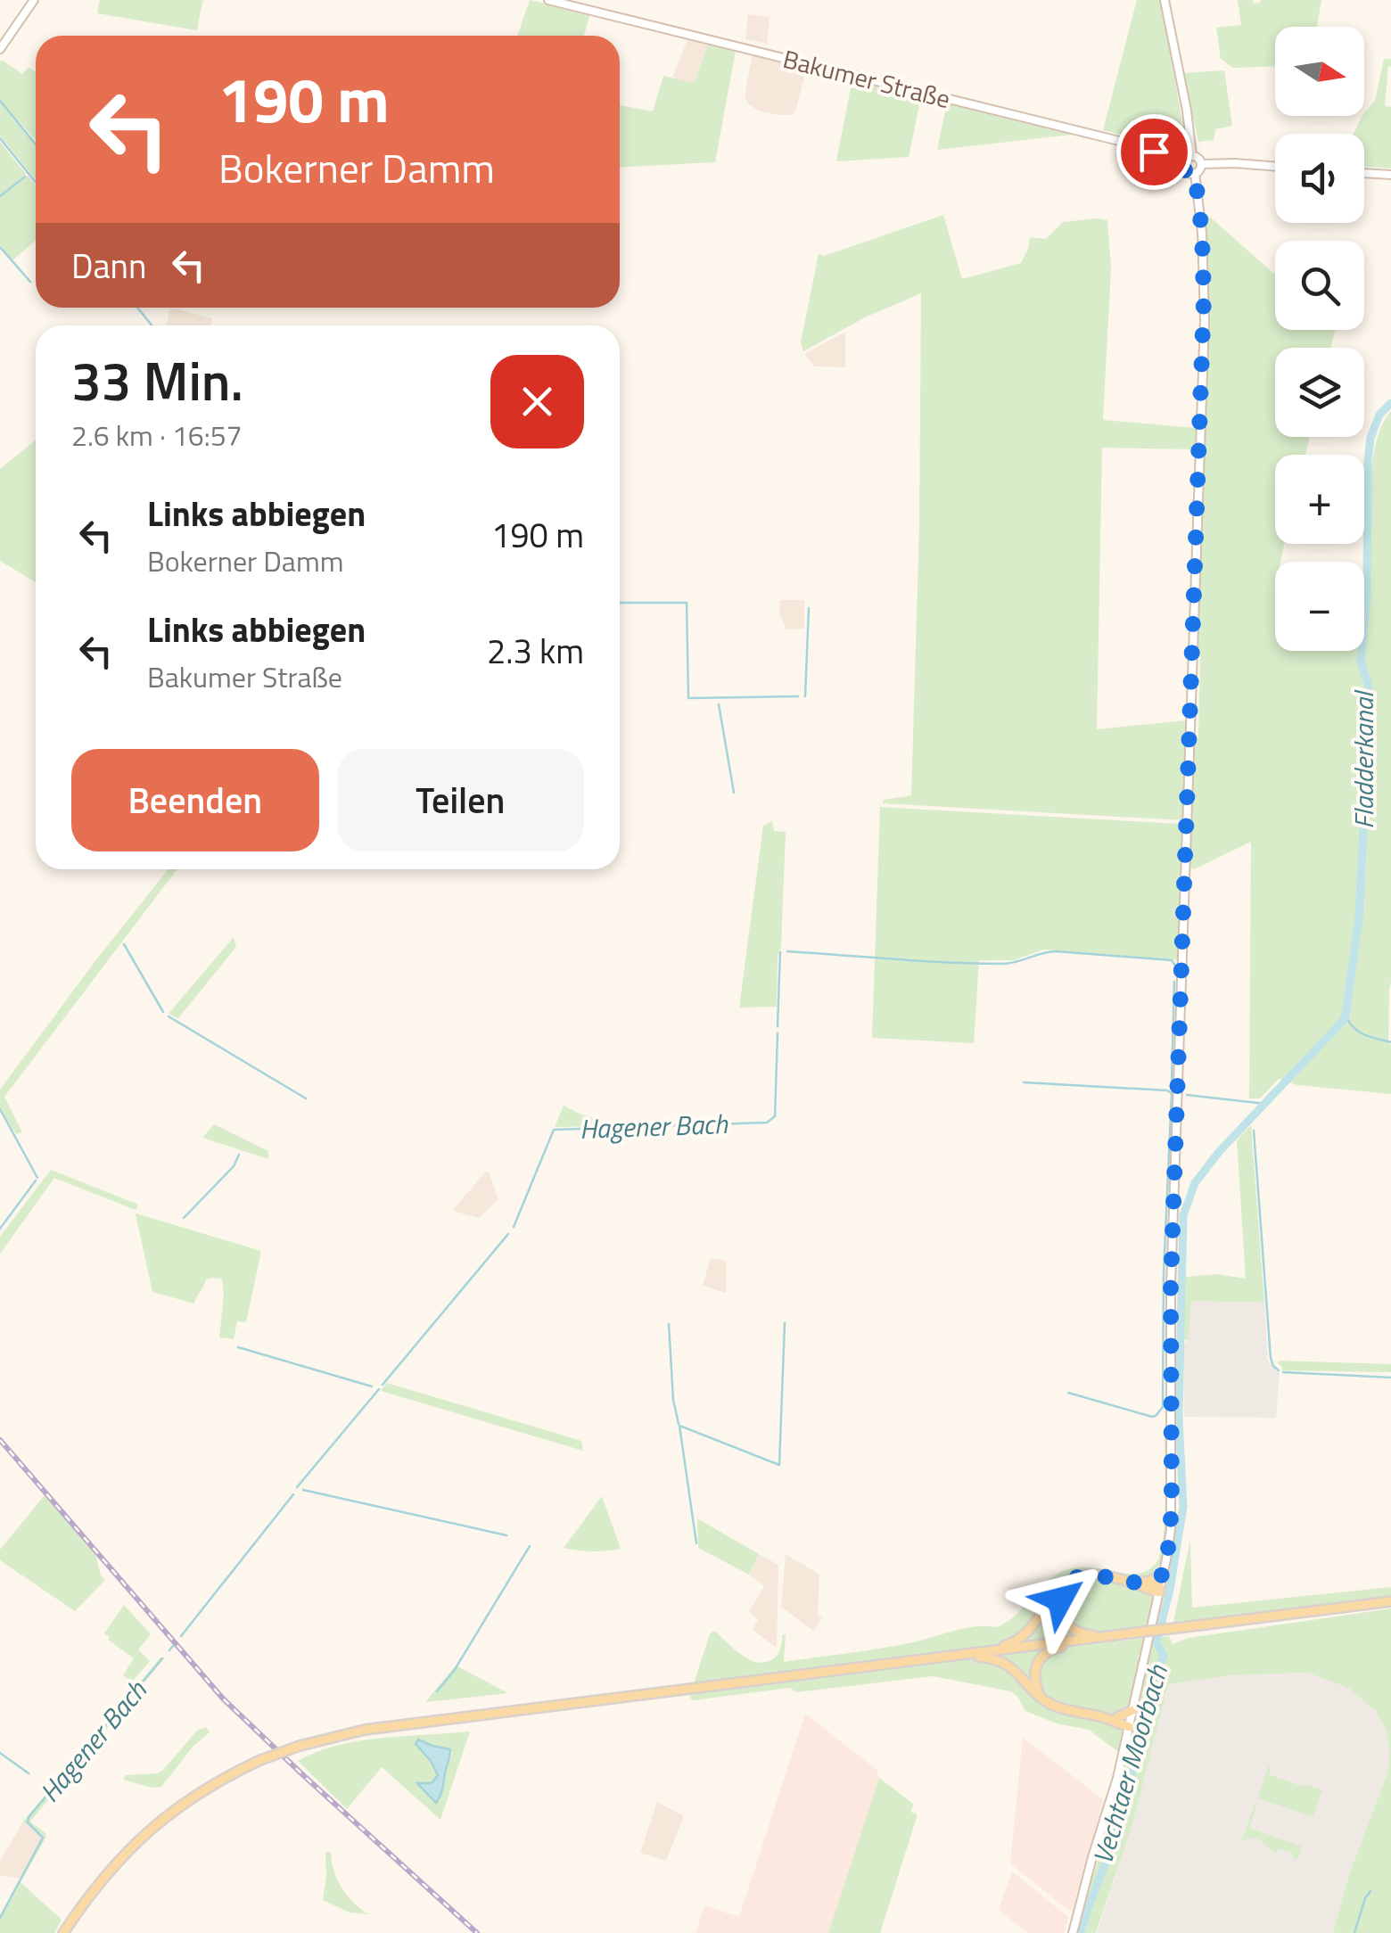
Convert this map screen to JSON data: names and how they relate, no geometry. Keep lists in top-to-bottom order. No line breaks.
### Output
{"streets":{"main road":["Bakumer Straße"]},"water":["Fladderkanal","Hagener Bach","Vechtaer Moorbach"],"north":"right","page":{"map_buttons":["+","−"],"turn":["190 m","Bokerner Damm"],"then":"Dann","heading":["33 Min.","2.6 km · 16:57"],"list":[{"name":"Links abbiegen","note":"Bokerner Damm","value":"190 m"},{"name":"Links abbiegen","note":"Bakumer Straße","value":"2.3 km"}],"buttons":["Beenden","Teilen"]}}
